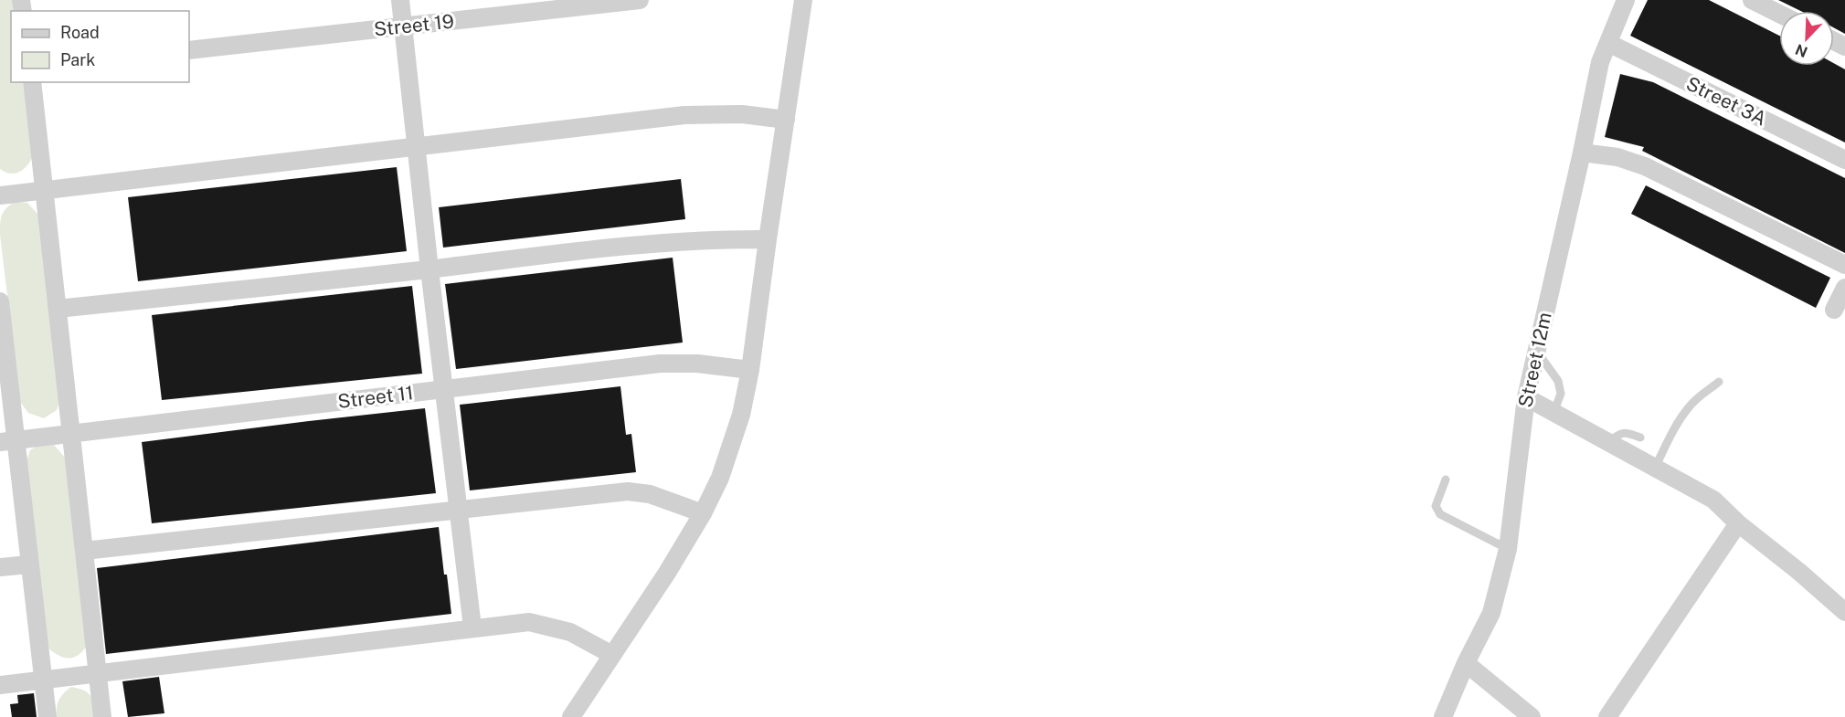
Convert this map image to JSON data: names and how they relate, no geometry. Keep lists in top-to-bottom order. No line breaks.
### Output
{"streets":{"street":["Street 19","Street 3A","Street 12m","Street 11"]},"crossings":[["Street 3A","Street 12m"]],"legend":["Road","Park"],"north":"bottom left"}
